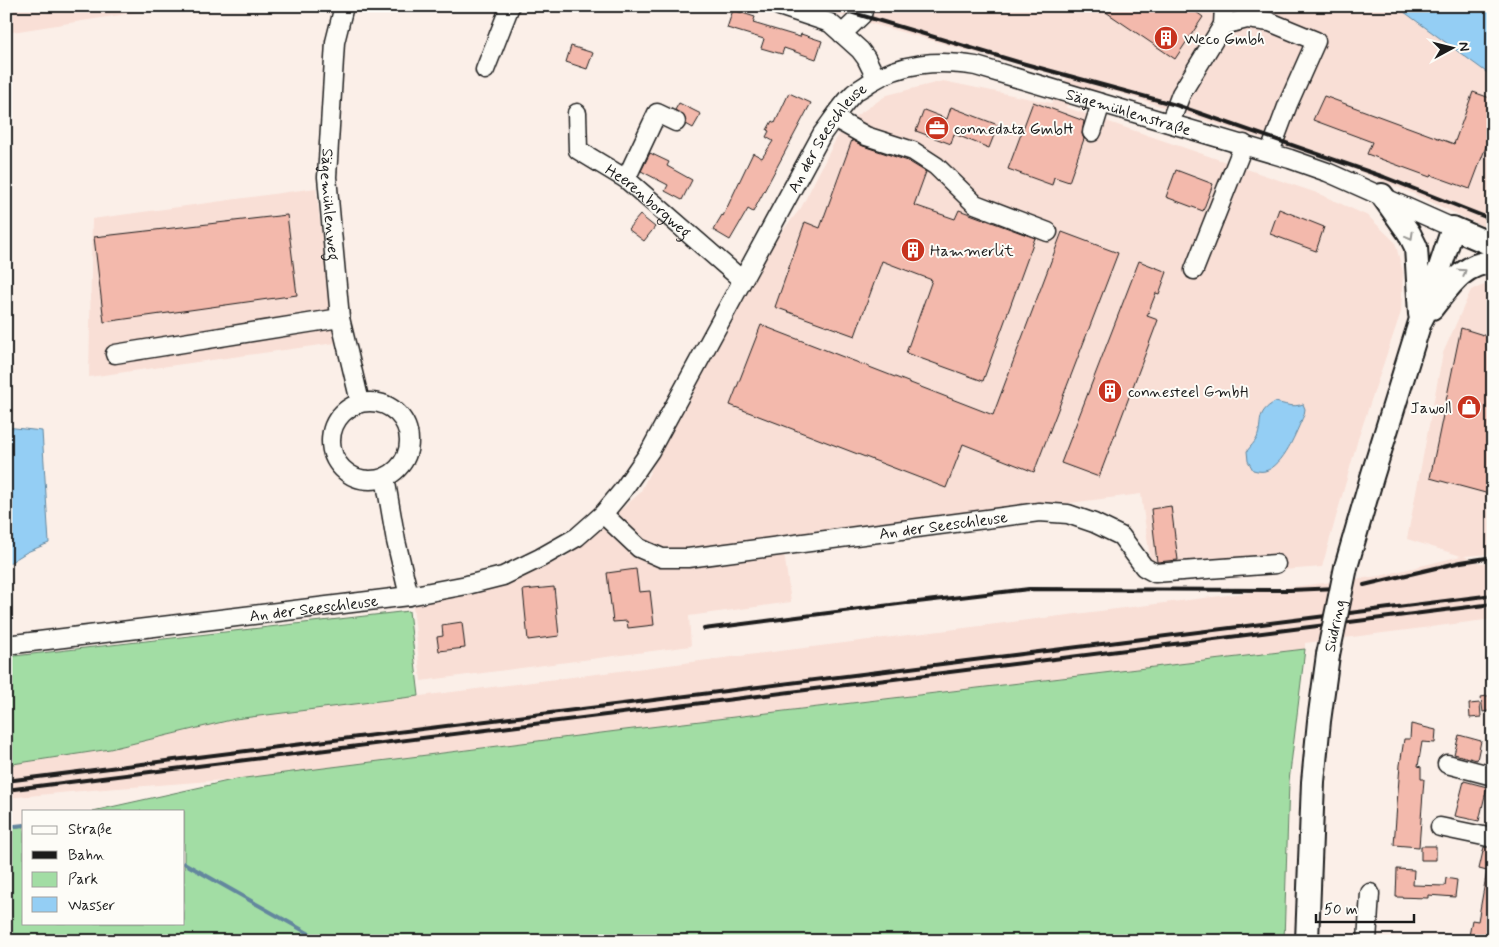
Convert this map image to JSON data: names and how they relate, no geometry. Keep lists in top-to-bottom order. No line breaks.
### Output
{"streets":{"main road":["Sägemühlenstraße","Südring"],"street":["An der Seeschleuse","Heerenborgweg","Sägemühlenweg"]},"crossings":[["Sägemühlenstraße","An der Seeschleuse"],["Sägemühlenstraße","Südring"],["An der Seeschleuse","Heerenborgweg"]],"places":{"building":["Weco Gmbh","Hammerlit","connesteel GmbH"],"office":["connedata GmbH"],"shop":["Jawoll"]},"legend":["Straße","Bahn","Park","Wasser"],"scale_bar":"50 m","north":"right"}
